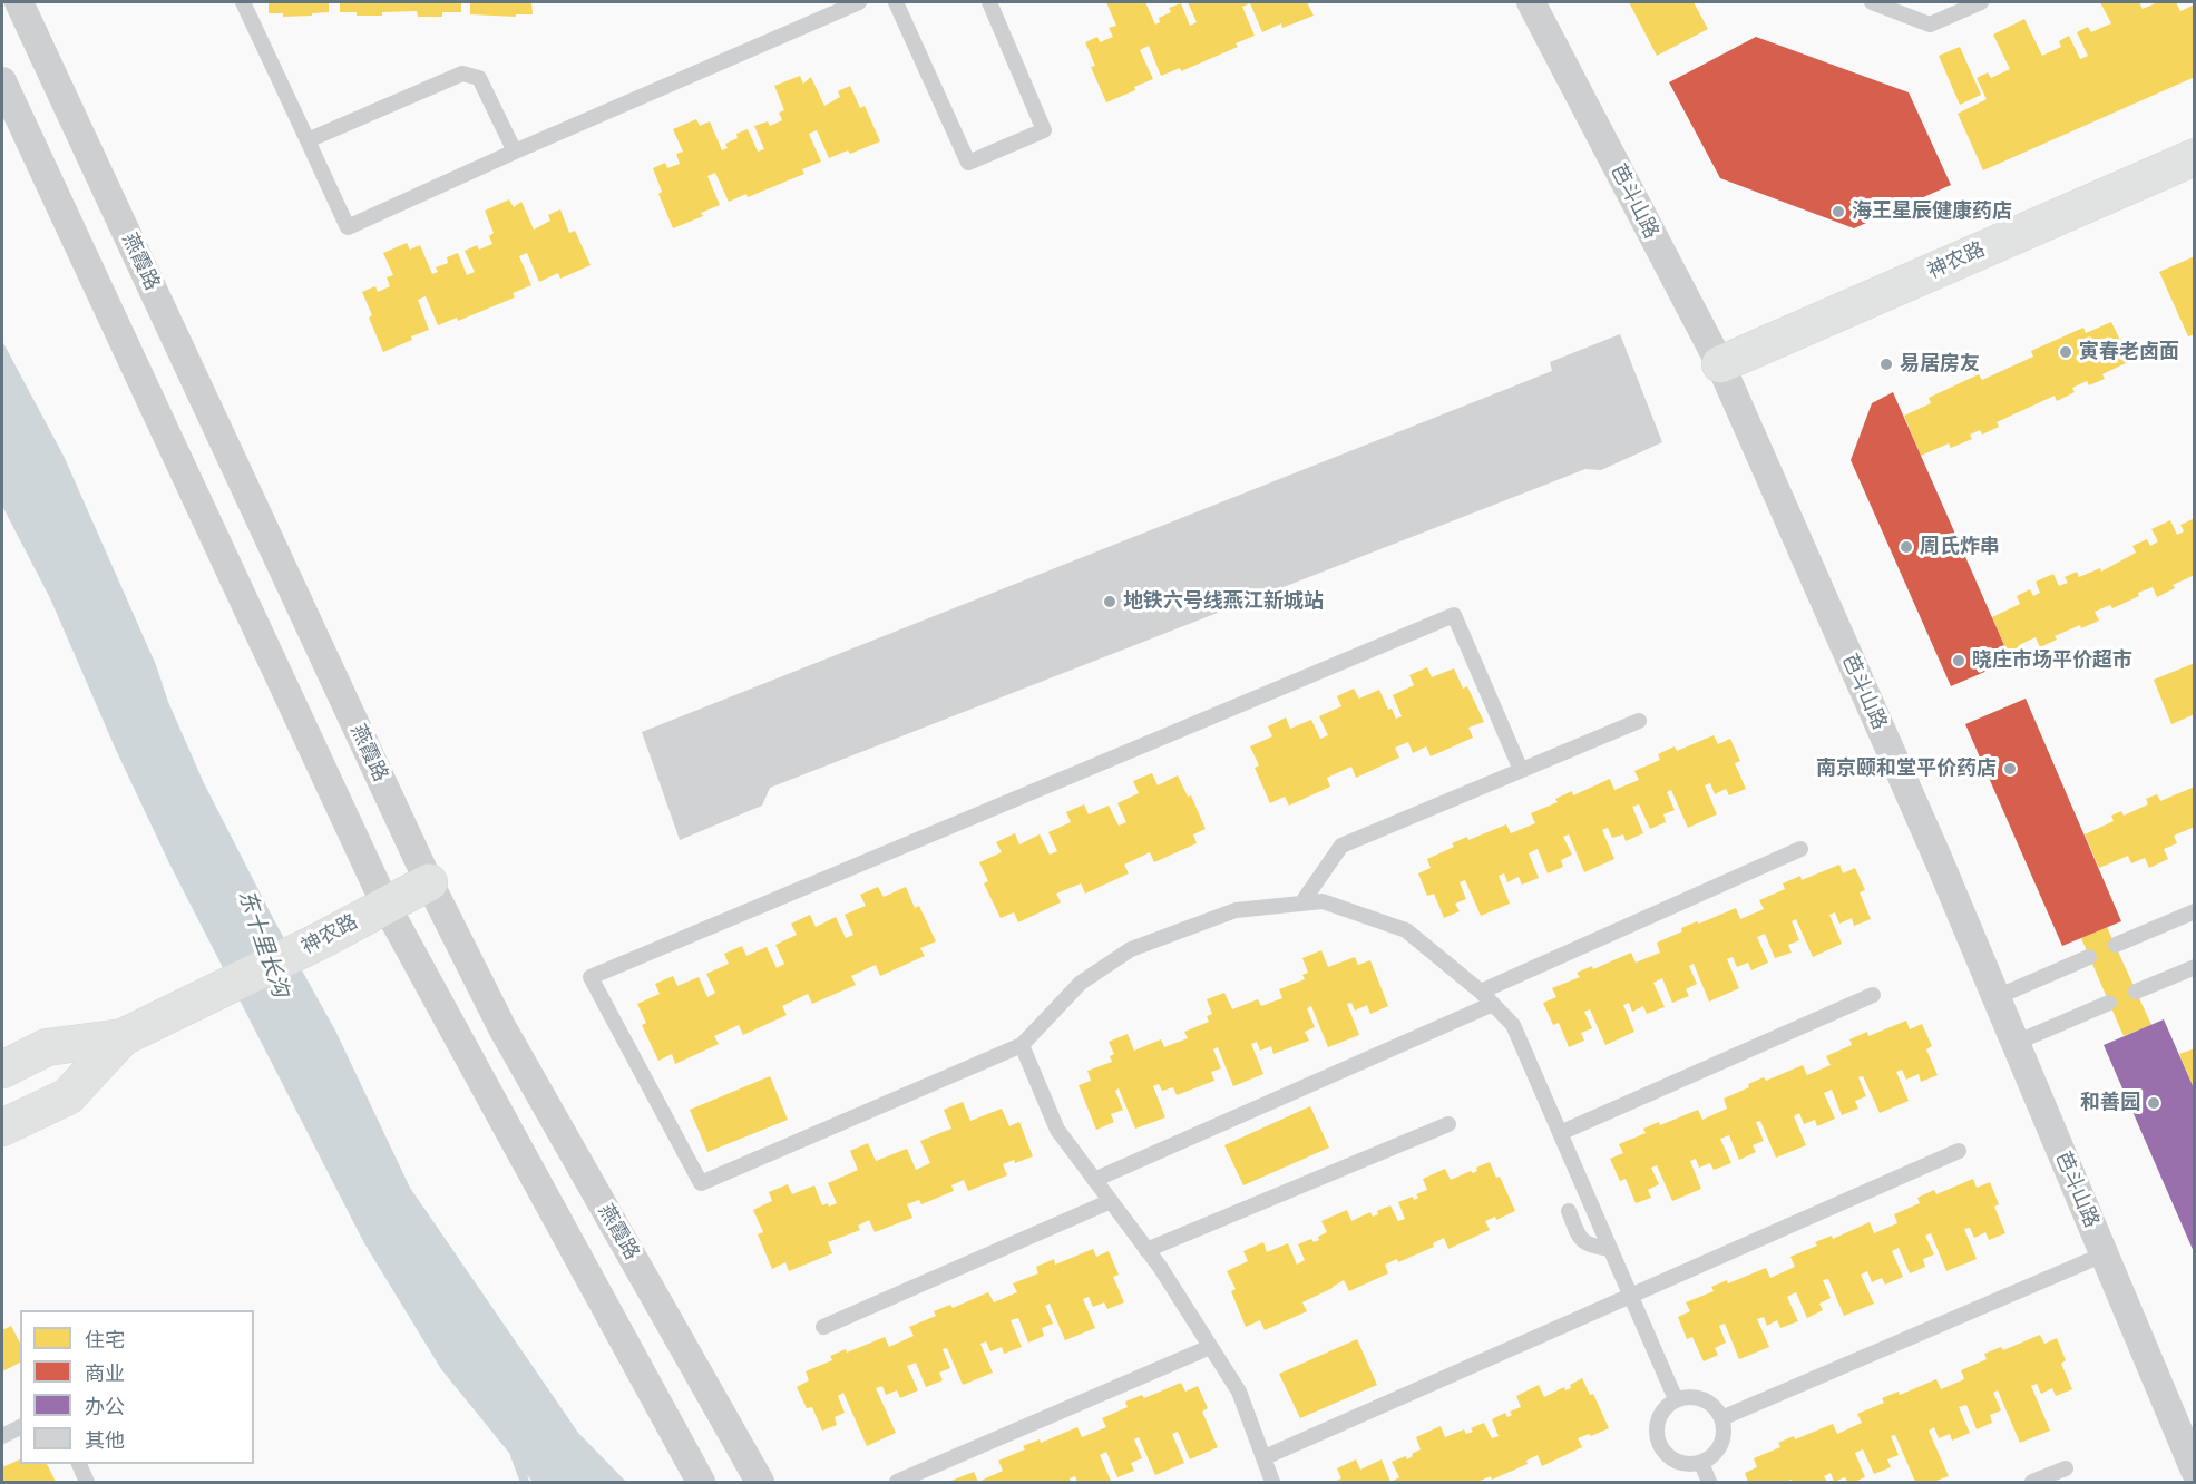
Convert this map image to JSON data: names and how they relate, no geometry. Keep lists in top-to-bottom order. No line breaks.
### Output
{"streets":{"street":["芭斗山路","神农路","燕霞路"]},"crossings":[["芭斗山路","神农路"],["神农路","燕霞路"]],"water":["东十里长沟"],"places":["海王星辰健康药店","寅春老卤面","易居房友","周氏炸串","地铁六号线燕江新城站","晓庄市场平价超市","南京颐和堂平价药店","和善园"],"legend":["住宅","商业","办公","其他"]}
